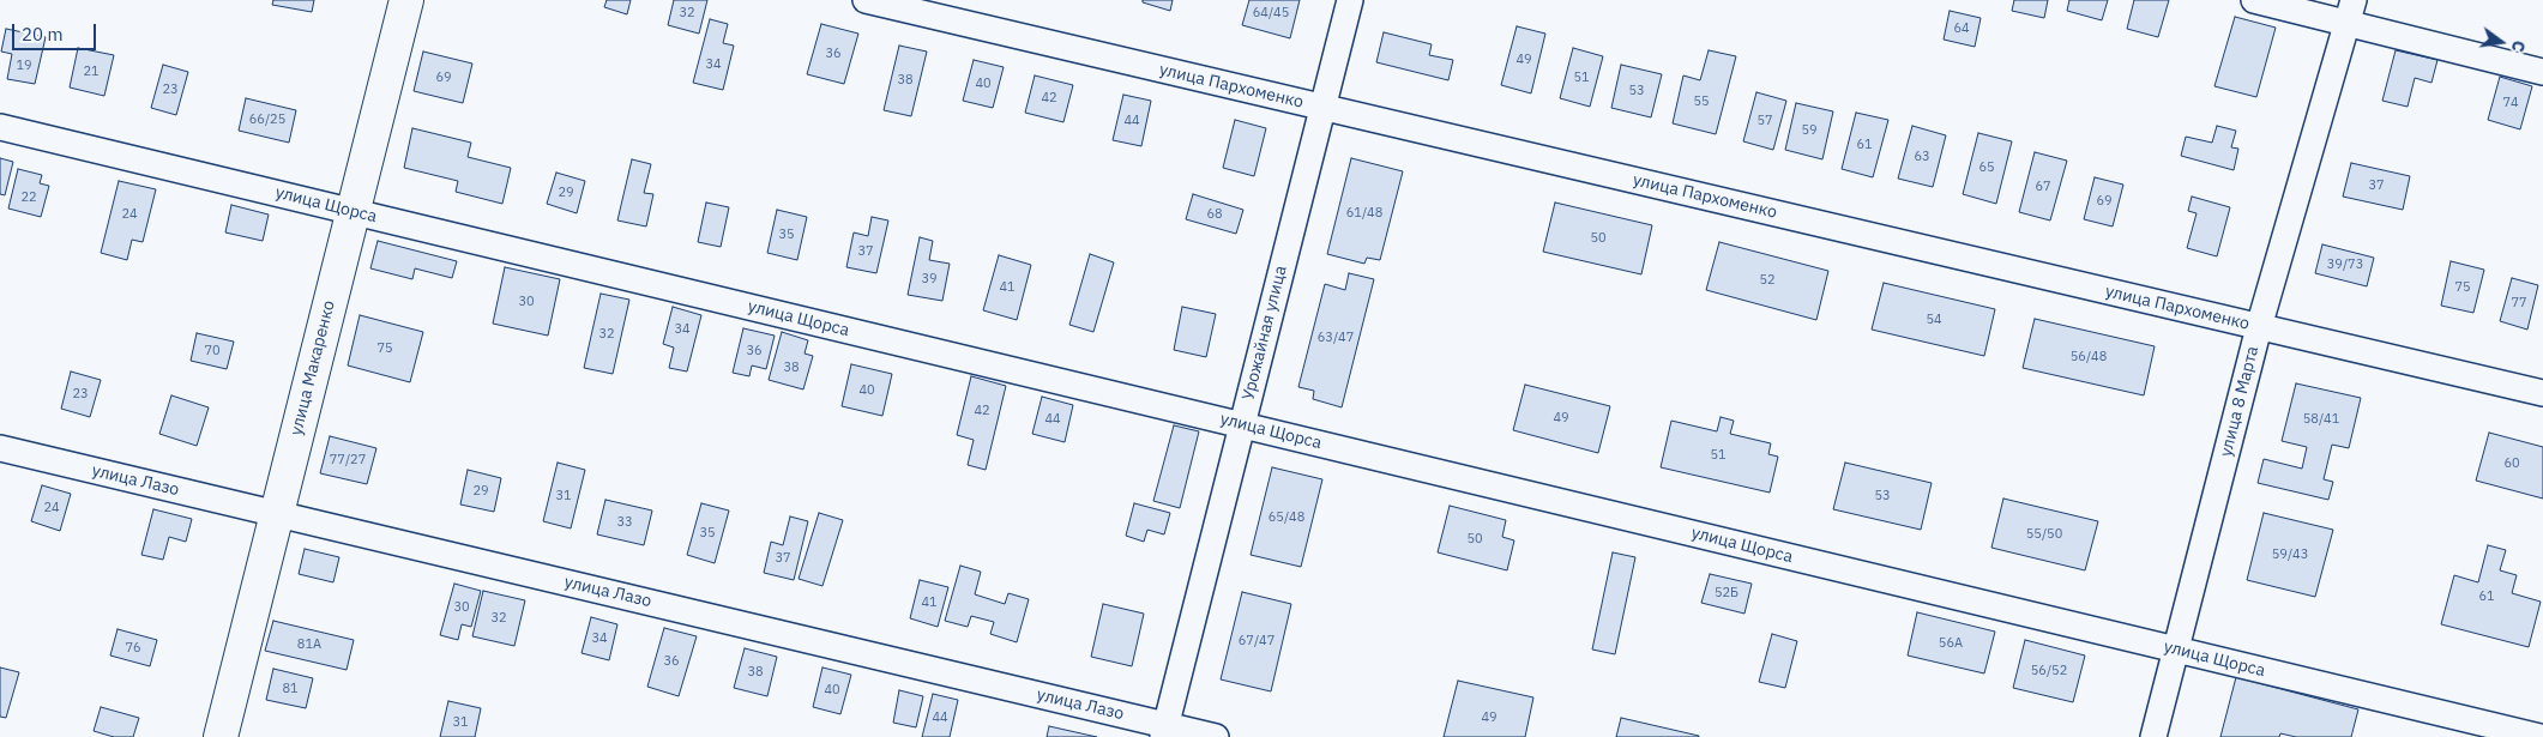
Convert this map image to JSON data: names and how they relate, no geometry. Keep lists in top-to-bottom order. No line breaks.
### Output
{"streets":{"street":["улица Пархоменко","улица Щорса","Урожайная улица","улица Макаренко","улица 8 Марта","улица Лазо"]},"crossings":[["улица Пархоменко","Урожайная улица"],["улица Пархоменко","улица 8 Марта"],["улица Щорса","Урожайная улица"],["улица Щорса","улица Макаренко"],["улица Щорса","улица 8 Марта"],["Урожайная улица","улица Лазо"],["улица Макаренко","улица Лазо"]],"house_numbers":["32","64/45","64","36","49","34","19","21","69","51","38","40","23","53","42","55","74","66/25","44","57","59","61","63","65","37","67","29","22","69","61/48","24","68","35","50","37","39/73","39","52","41","75","30","77","54","34","32","63/47","75","70","36","56/48","38","40","23","42","49","44","58/41","51","77/27","60","29","31","53","24","65/48","33","35","55/50","50","59/43","37","52Б","61","41","30","32","34","67/47","56А","81А","76","36","56/52","38","81","40","44","49","31"],"scale_bar":"20 m","north":"right"}
